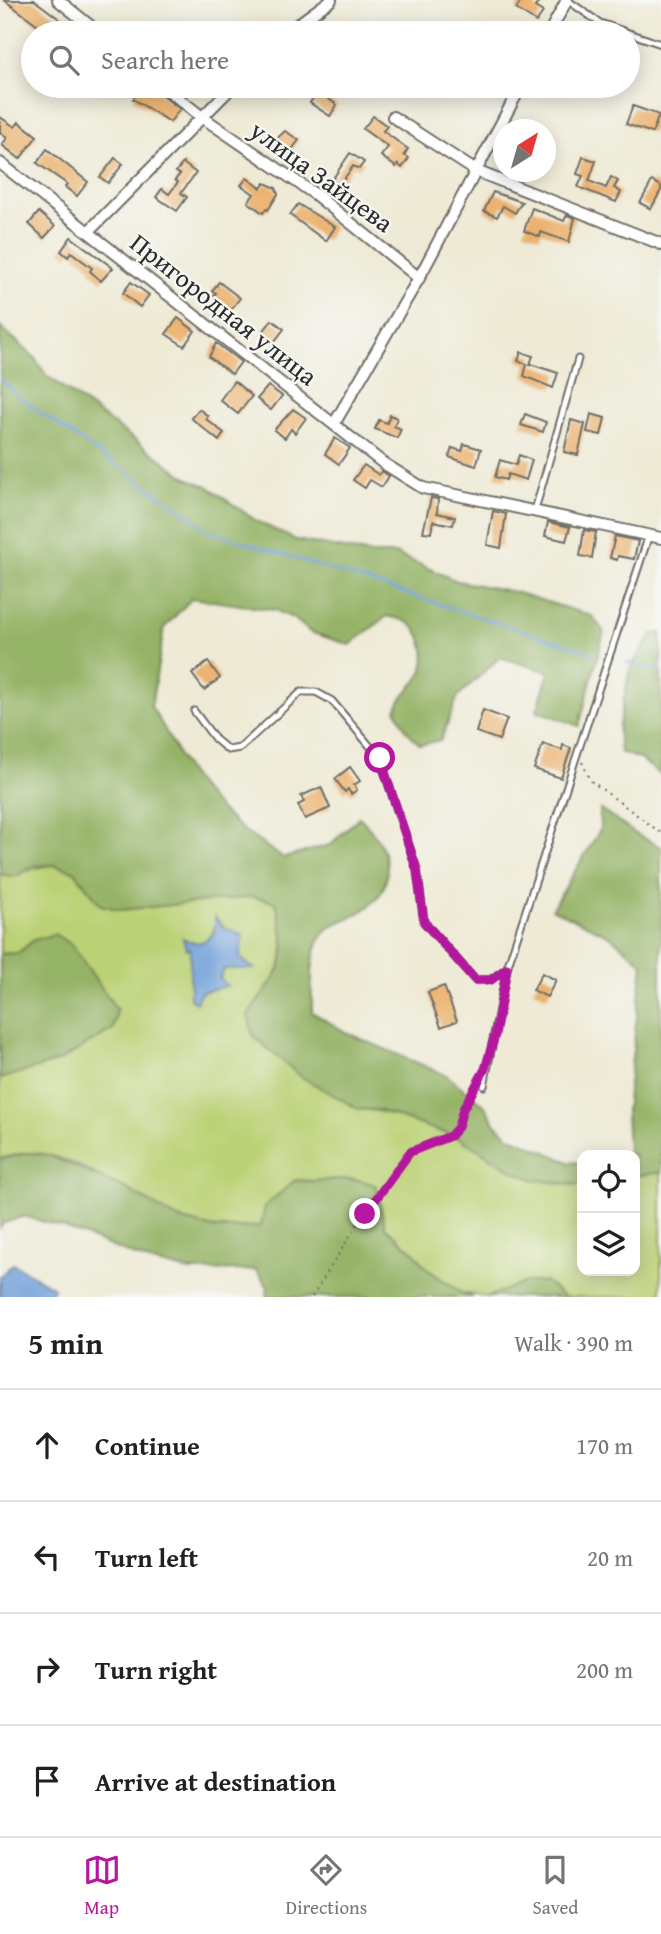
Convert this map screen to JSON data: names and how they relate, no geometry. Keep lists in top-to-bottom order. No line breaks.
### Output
{"streets":{"street":["улица Зайцева","Пригородная улица"]},"north":"top right","page":{"search":"Search here","heading":["5 min","Walk · 390 m"],"list":[["Continue","170 m"],["Turn left","20 m"],["Turn right","200 m"],"Arrive at destination"],"nav":["Map","Directions","Saved"]}}
